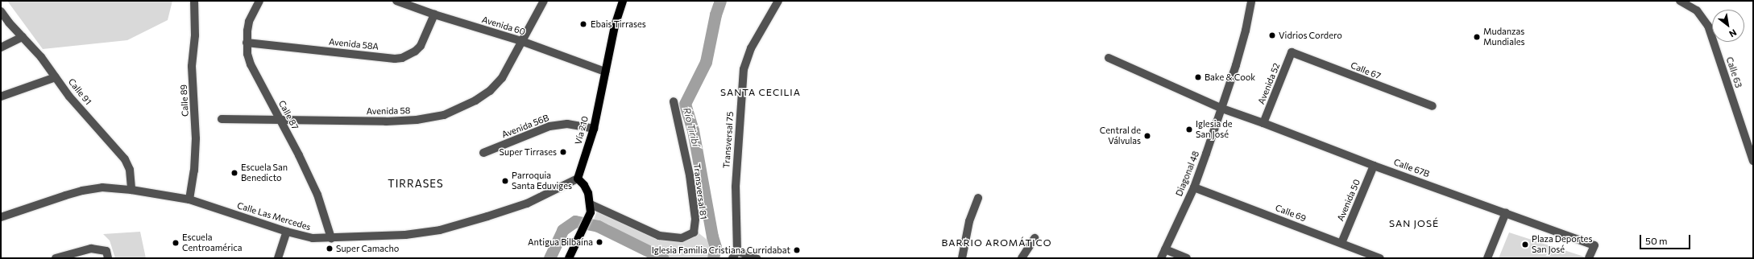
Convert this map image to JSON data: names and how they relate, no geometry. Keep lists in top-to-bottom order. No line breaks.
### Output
{"streets":{"main road":["Vía 210"],"street":["Avenida 60","Avenida 58A","Calle 67","Calle 63","Avenida 52","Calle 91","Calle 89","Avenida 58","Calle 87","Avenida 56B","Transversal 75","Calle 67B","Diagonal 48","Transversal 81","Avenida 50","Calle 69","Calle Las Mercedes"]},"crossings":[["Avenida 60","Avenida 58A"],["Avenida 60","Avenida 58"],["Avenida 60","Vía 210"],["Avenida 58A","Calle 87"],["Calle 67","Avenida 52"],["Avenida 52","Calle 67B"],["Calle 91","Calle Las Mercedes"],["Calle 89","Calle Las Mercedes"],["Avenida 58","Calle 87"],["Calle 87","Calle Las Mercedes"],["Avenida 56B","Vía 210"],["Vía 210","Calle Las Mercedes"],["Calle 67B","Diagonal 48"],["Calle 67B","Avenida 50"],["Diagonal 48","Calle 69"],["Avenida 50","Calle 69"]],"districts":["SANTA CECILIA","TIRRASES","SAN JOSÉ","BARRIO AROMÁTICO"],"water":["Río Tiribí"],"places":["Ebais Tirrases","Vidrios Cordero","Mudanzas Mundiales","Bake & Cook","Iglesia de San José","Central de Válvulas","Super Tirrases","Escuela San Benedicto","Parroquia Santa Eduviges","Antigua Bilbaína","Escuela Centroamérica","Plaza Deportes San José","Super Camacho","Iglesia Familia Cristiana Curridabat"],"scale_bar":"50 m","north":"bottom right"}
